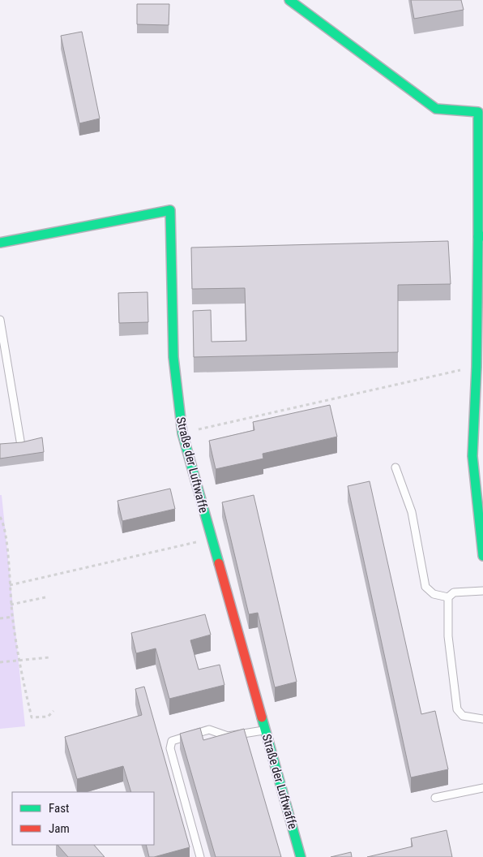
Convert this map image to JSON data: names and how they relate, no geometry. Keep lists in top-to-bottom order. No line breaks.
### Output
{"streets":{"street":["Straße der Luftwaffe"]},"legend":["Fast","Jam"]}
